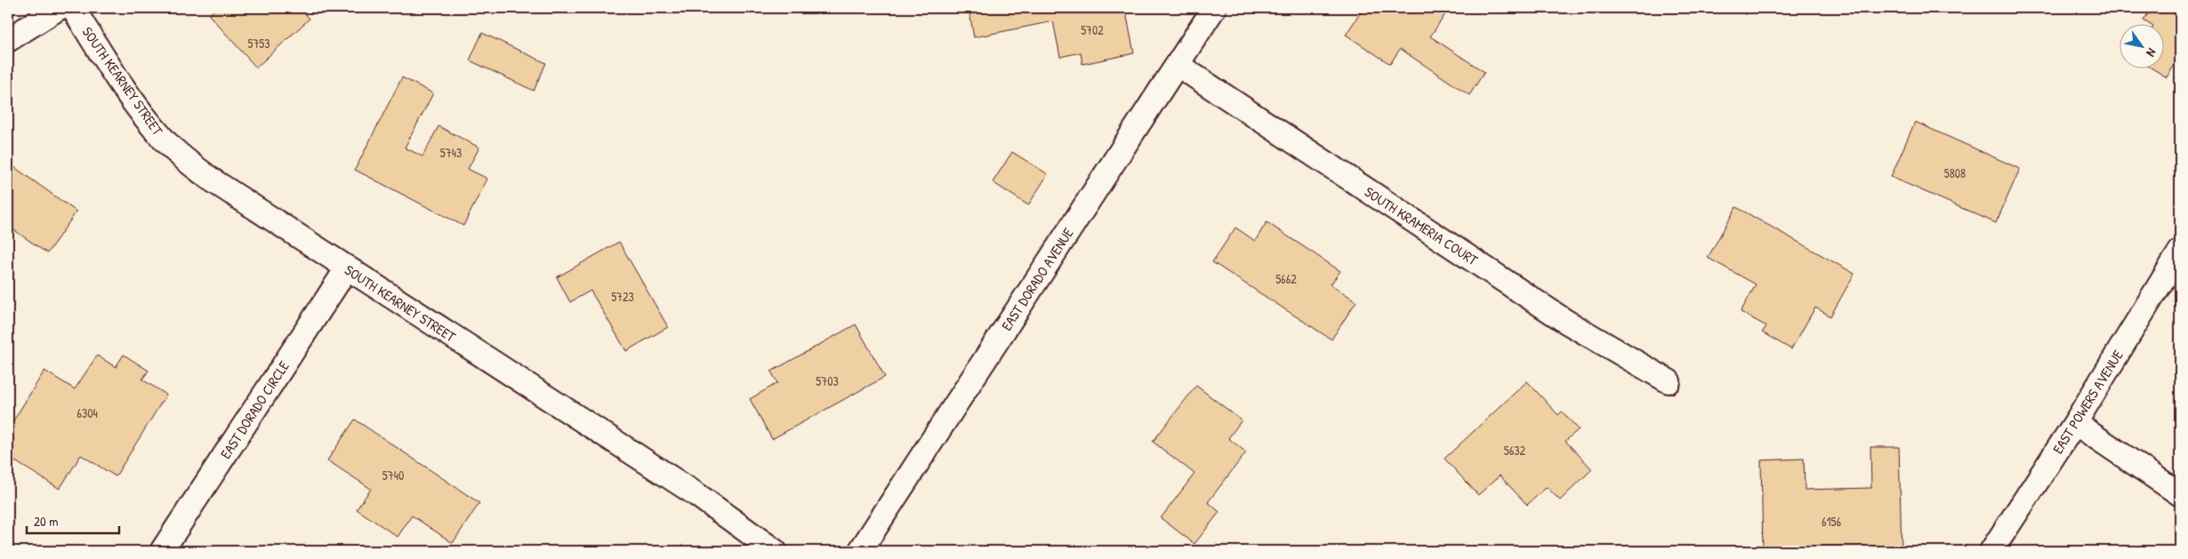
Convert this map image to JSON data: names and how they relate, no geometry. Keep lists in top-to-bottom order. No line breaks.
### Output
{"streets":{"street":["SOUTH KEARNEY STREET","SOUTH KRAMERIA COURT","EAST DORADO AVENUE","EAST POWERS AVENUE","EAST DORADO CIRCLE"]},"crossings":[["SOUTH KEARNEY STREET","EAST DORADO CIRCLE"],["SOUTH KRAMERIA COURT","EAST DORADO AVENUE"]],"house_numbers":["5702","5753","5743","5808","5662","5723","5703","6304","5632","5740","6156"],"scale_bar":"20 m","north":"bottom right"}
